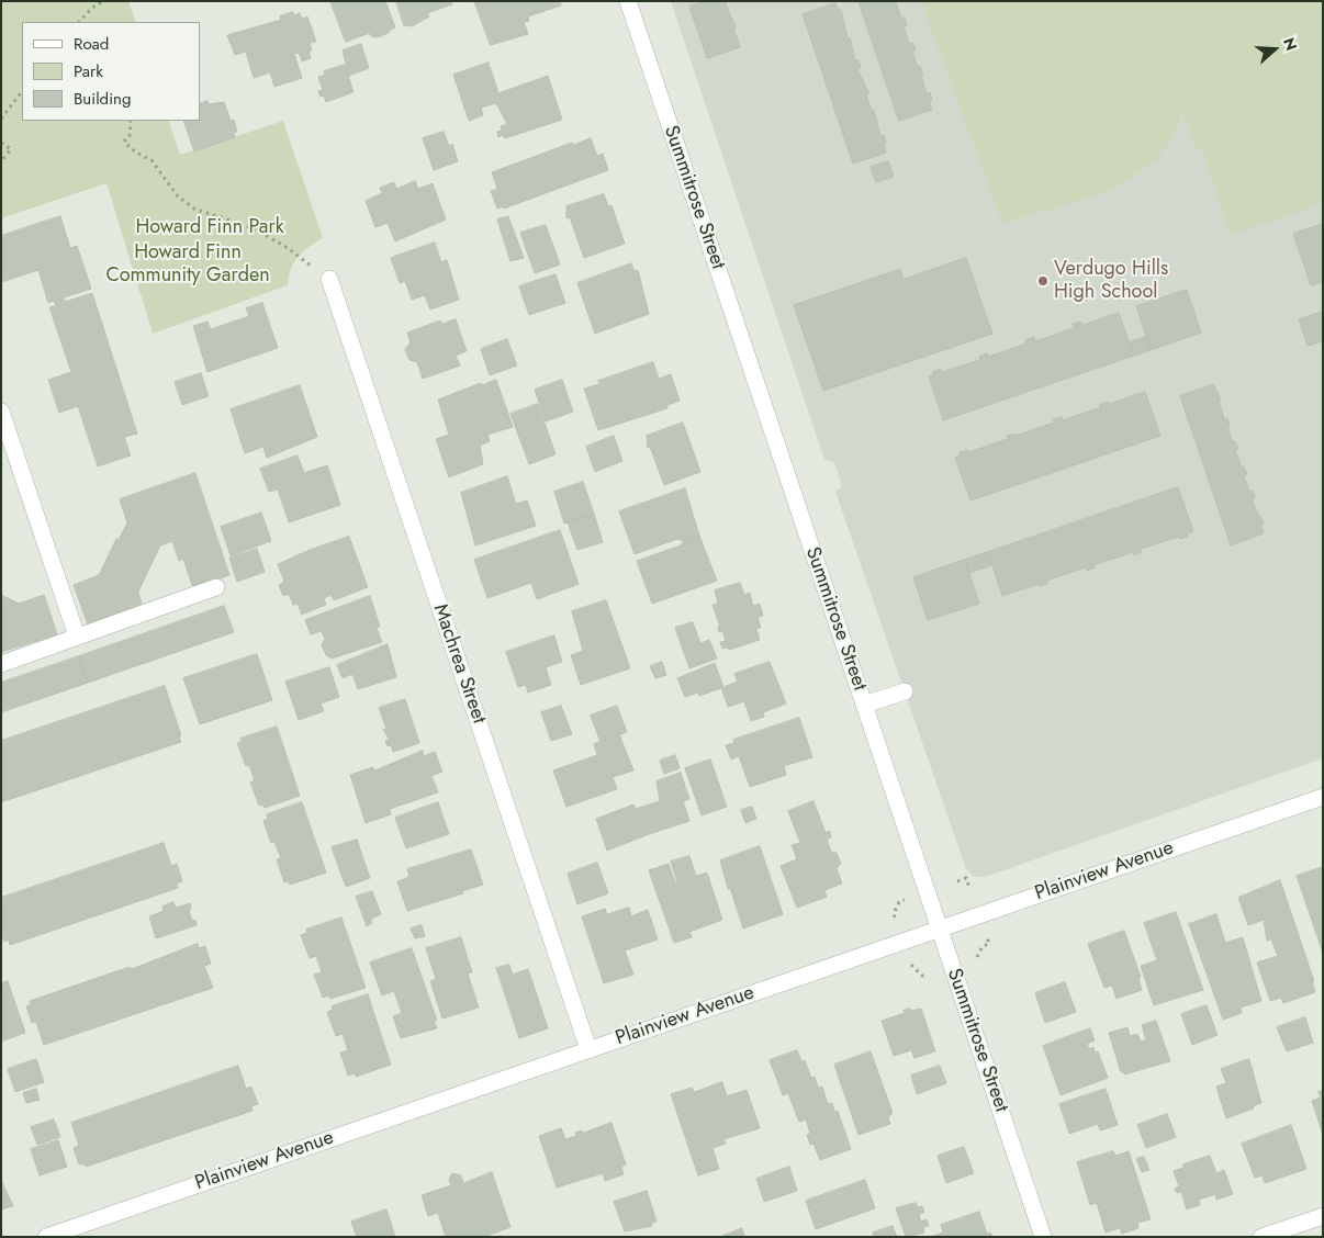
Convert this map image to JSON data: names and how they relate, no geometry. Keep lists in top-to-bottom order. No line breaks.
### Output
{"streets":{"street":["Summitrose Street","Machrea Street","Plainview Avenue"]},"crossings":[["Summitrose Street","Plainview Avenue"],["Machrea Street","Plainview Avenue"]],"parks":["Howard Finn Park","Howard Finn Community Garden"],"places":["Verdugo Hills High School"],"legend":["Road","Park","Building"],"north":"right"}
